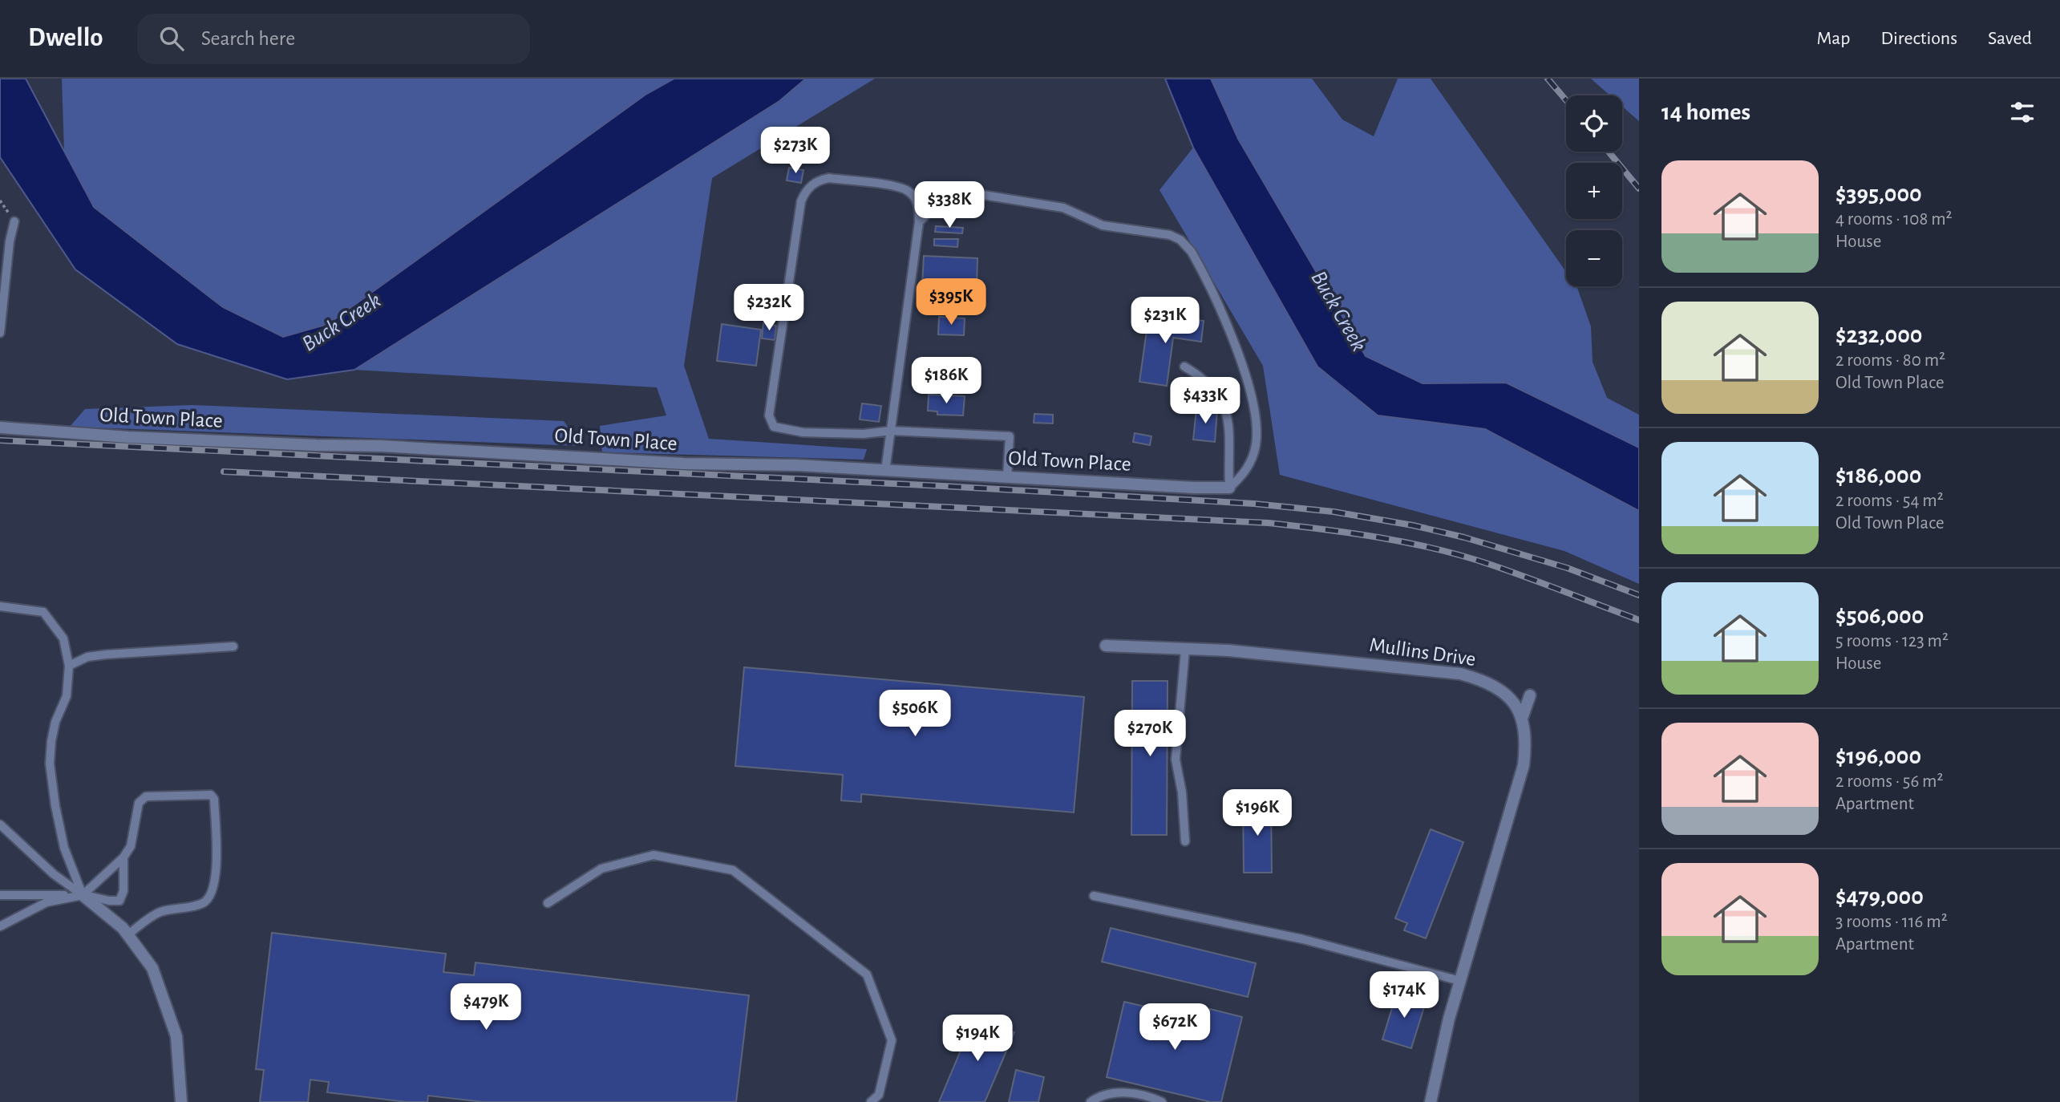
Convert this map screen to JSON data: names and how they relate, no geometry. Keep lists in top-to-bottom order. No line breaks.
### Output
{"streets":{"street":["Old Town Place","Mullins Drive"]},"water":["Buck Creek"],"page":{"header":"Dwello","search":"Search here","nav":["Map","Directions","Saved"],"heading":"14 homes","map_buttons":["+","−"],"price":["$273K","$338K","$395K","$232K","$231K","$186K","$433K","$506K","$270K","$196K","$174K","$479K","$672K","$194K"],"list":[{"name":"$395,000","note":"4 rooms · 108 m² · House"},{"name":"$232,000","note":"2 rooms · 80 m² · Old Town Place"},{"name":"$186,000","note":"2 rooms · 54 m² · Old Town Place"},{"name":"$506,000","note":"5 rooms · 123 m² · House"},{"name":"$196,000","note":"2 rooms · 56 m² · Apartment"},{"name":"$479,000","note":"3 rooms · 116 m² · Apartment"}]}}
